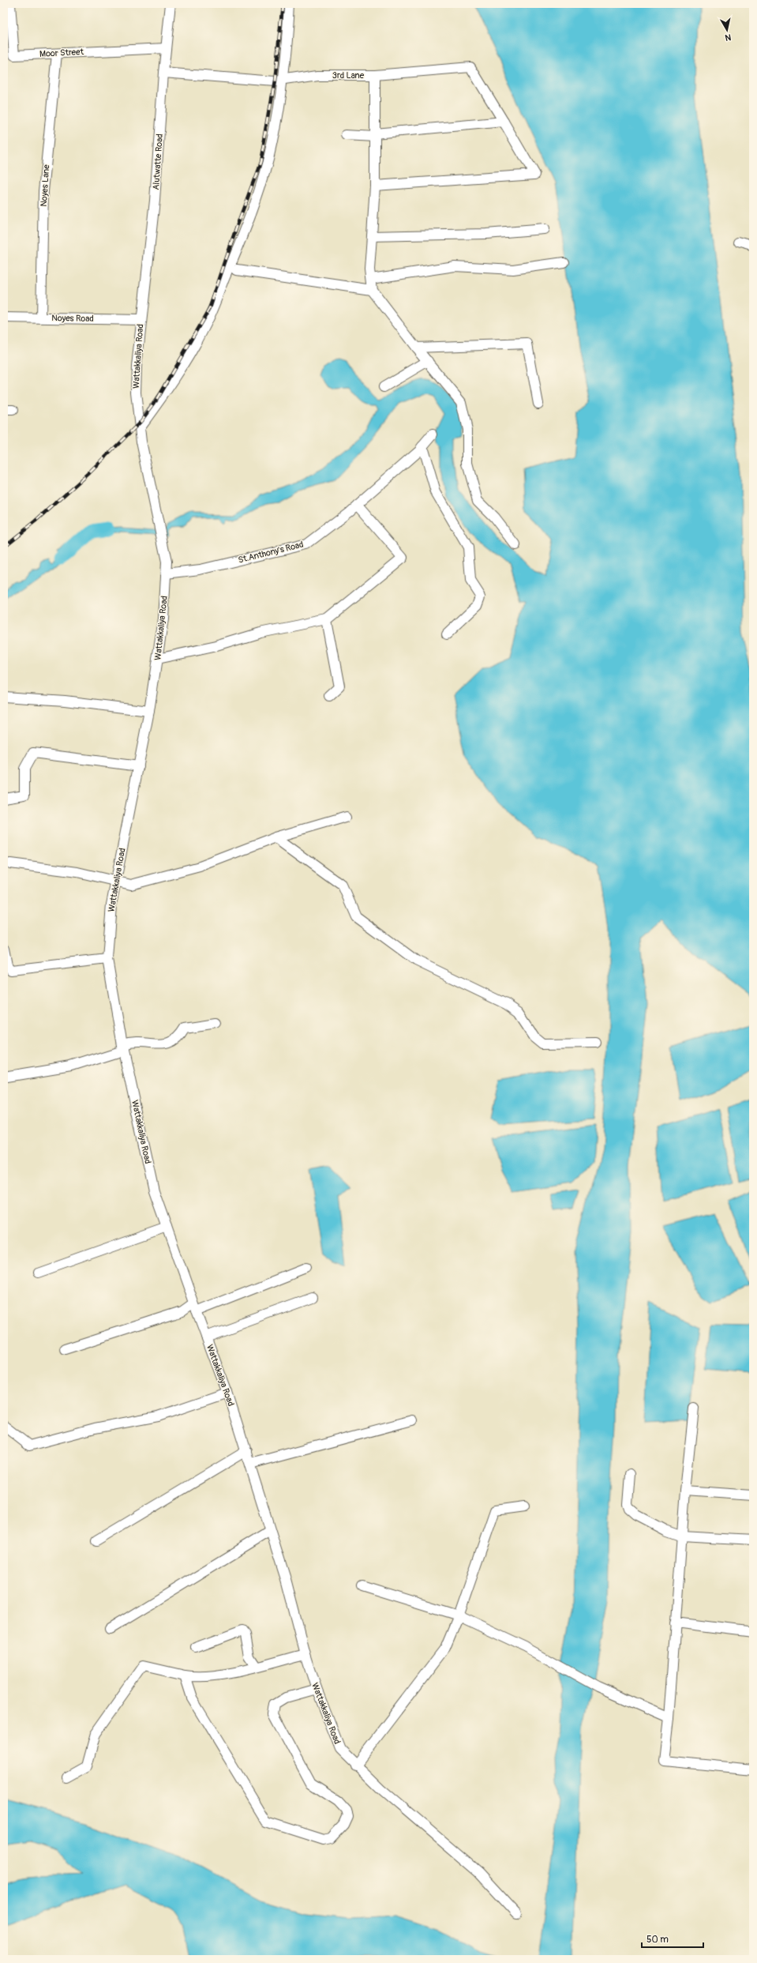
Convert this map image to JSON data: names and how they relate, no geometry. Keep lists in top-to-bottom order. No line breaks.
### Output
{"streets":{"street":["Moor Street","3rd Lane","Alutwatte Road","Noyes Lane","Noyes Road","Wattakkaliya Road","St.Anthony's Road"]},"crossings":[["Moor Street","Alutwatte Road"],["Moor Street","Noyes Lane"],["3rd Lane","Alutwatte Road"],["Alutwatte Road","Noyes Road"],["Alutwatte Road","Wattakkaliya Road"],["Noyes Lane","Noyes Road"],["Noyes Road","Wattakkaliya Road"],["Wattakkaliya Road","St.Anthony's Road"]],"scale_bar":"50 m","north":"bottom"}
